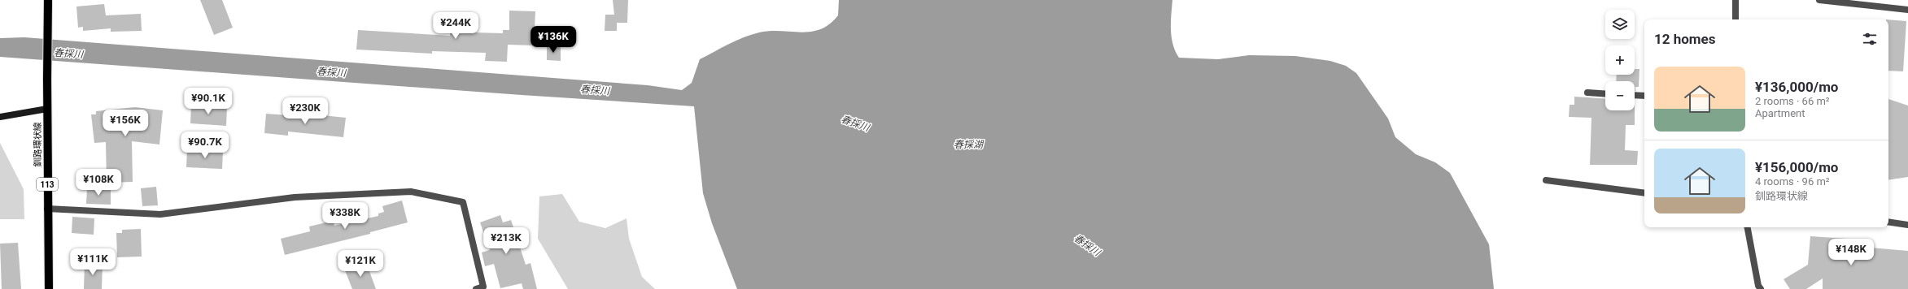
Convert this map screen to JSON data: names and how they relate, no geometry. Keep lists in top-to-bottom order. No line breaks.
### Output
{"streets":{"main road":["釧路環状線","113"]},"water":["春採川","春採湖"],"page":{"map_buttons":["+","−"],"price":["¥244K","¥136K","¥90.1K","¥230K","¥156K","¥90.7K","¥108K","¥338K","¥213K","¥148K","¥111K","¥121K"],"heading":"12 homes","list":[{"name":"¥136,000/mo","note":"2 rooms · 66 m² · Apartment"},{"name":"¥156,000/mo","note":"4 rooms · 96 m² · 釧路環状線"}]}}
